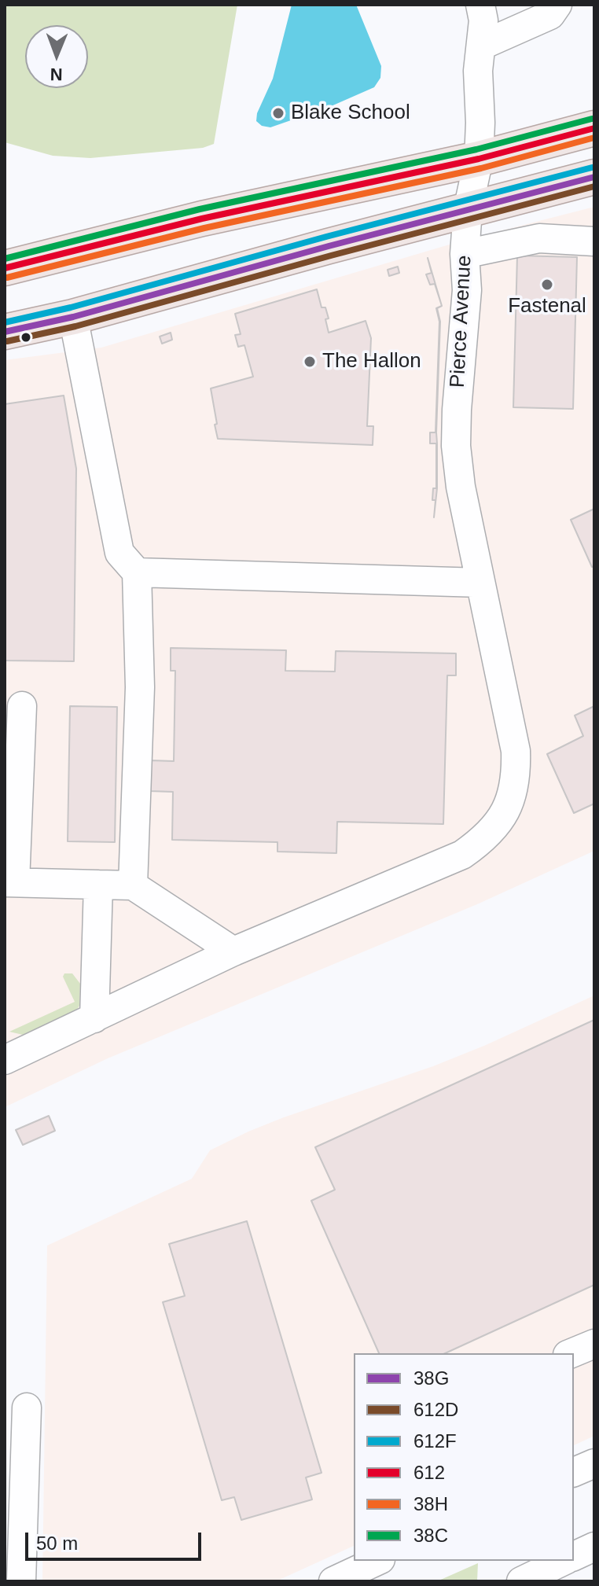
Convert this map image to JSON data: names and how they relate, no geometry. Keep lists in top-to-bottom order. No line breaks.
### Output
{"streets":{"street":["Pierce Avenue"]},"places":["Blake School","Fastenal","The Hallon"],"lines":["transit line 38C","transit line 612","transit line 38H","transit line 612F","transit line 38G","transit line 612D"],"legend":["38G","612D","612F","612","38H","38C"],"scale_bar":"50 m","north":"bottom"}
